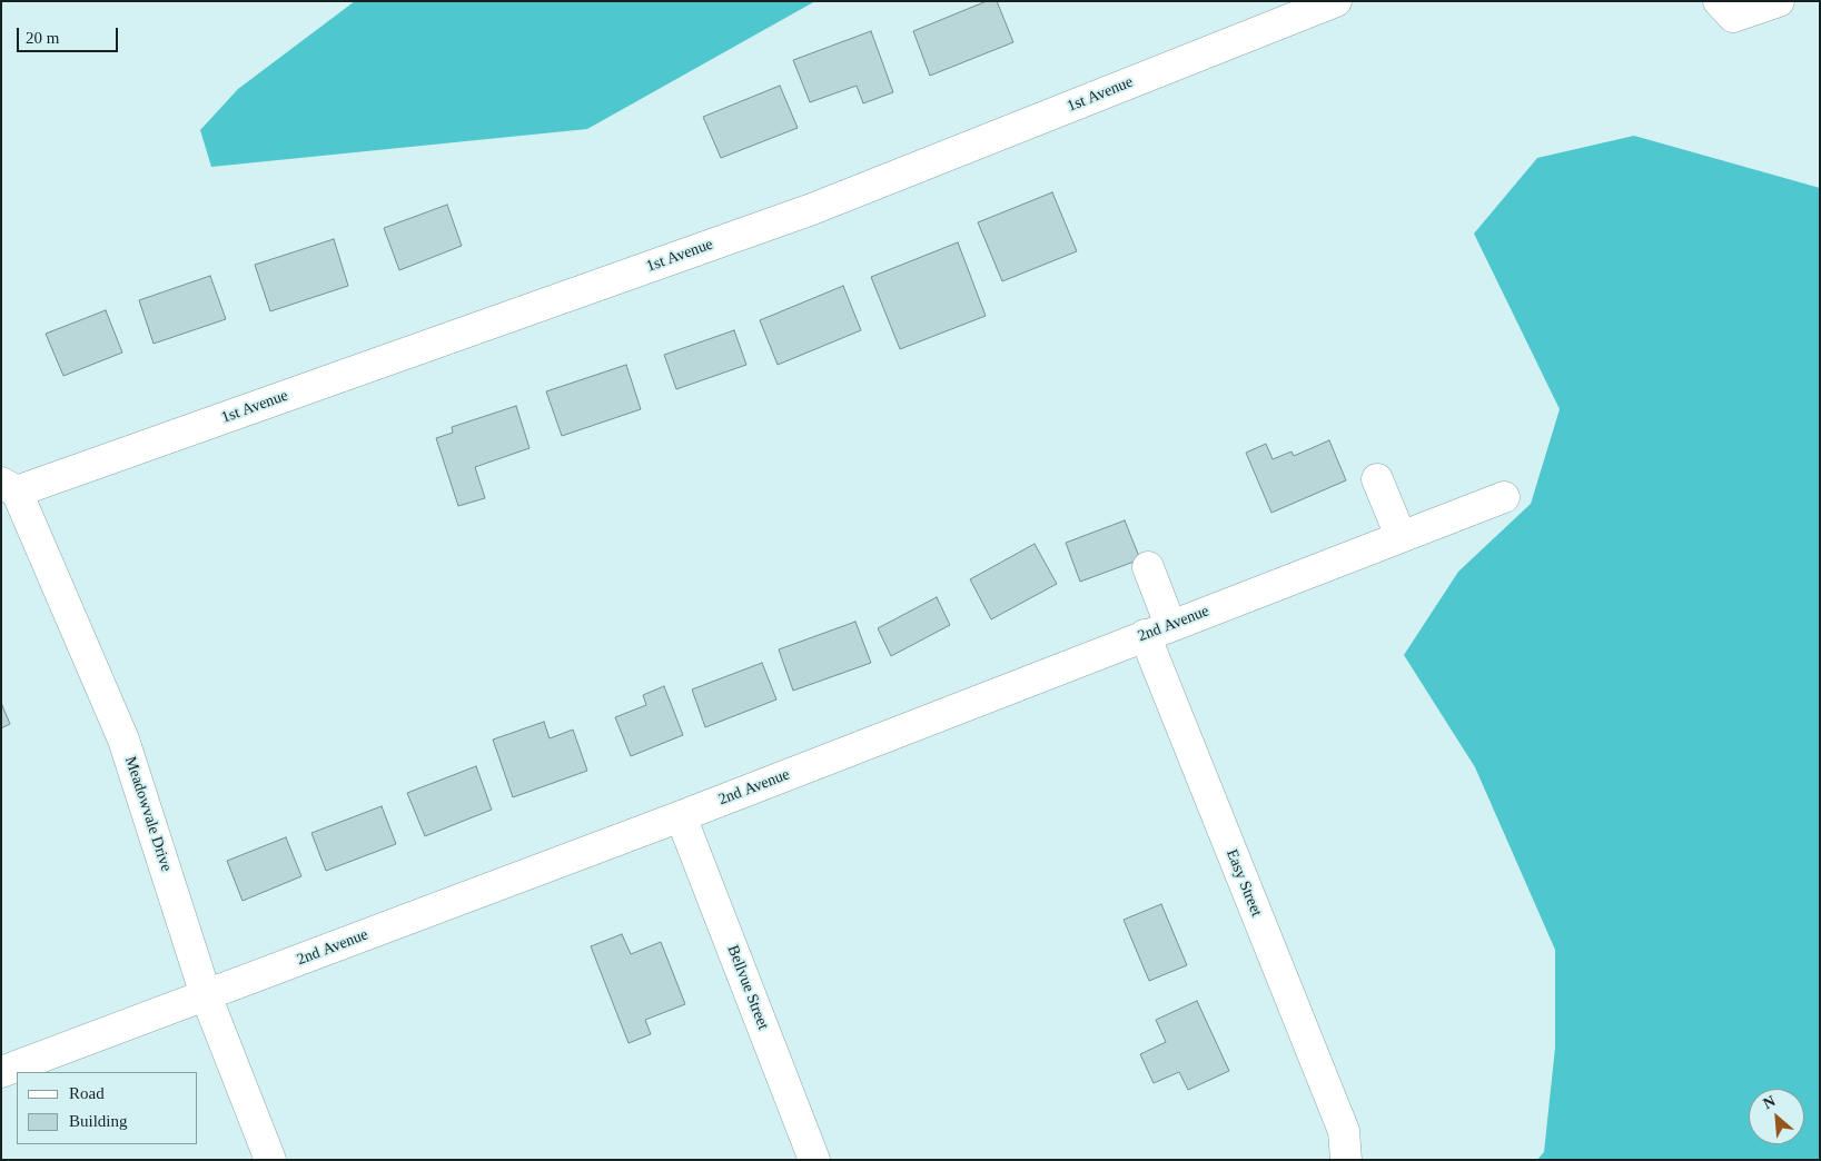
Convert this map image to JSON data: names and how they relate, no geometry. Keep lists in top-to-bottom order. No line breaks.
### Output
{"streets":{"street":["1st Avenue","2nd Avenue","Meadowvale Drive","Easy Street","Bellvue Street"]},"crossings":[["1st Avenue","Meadowvale Drive"],["2nd Avenue","Meadowvale Drive"],["2nd Avenue","Easy Street"],["2nd Avenue","Bellvue Street"]],"legend":["Road","Building"],"scale_bar":"20 m","north":"top left"}
